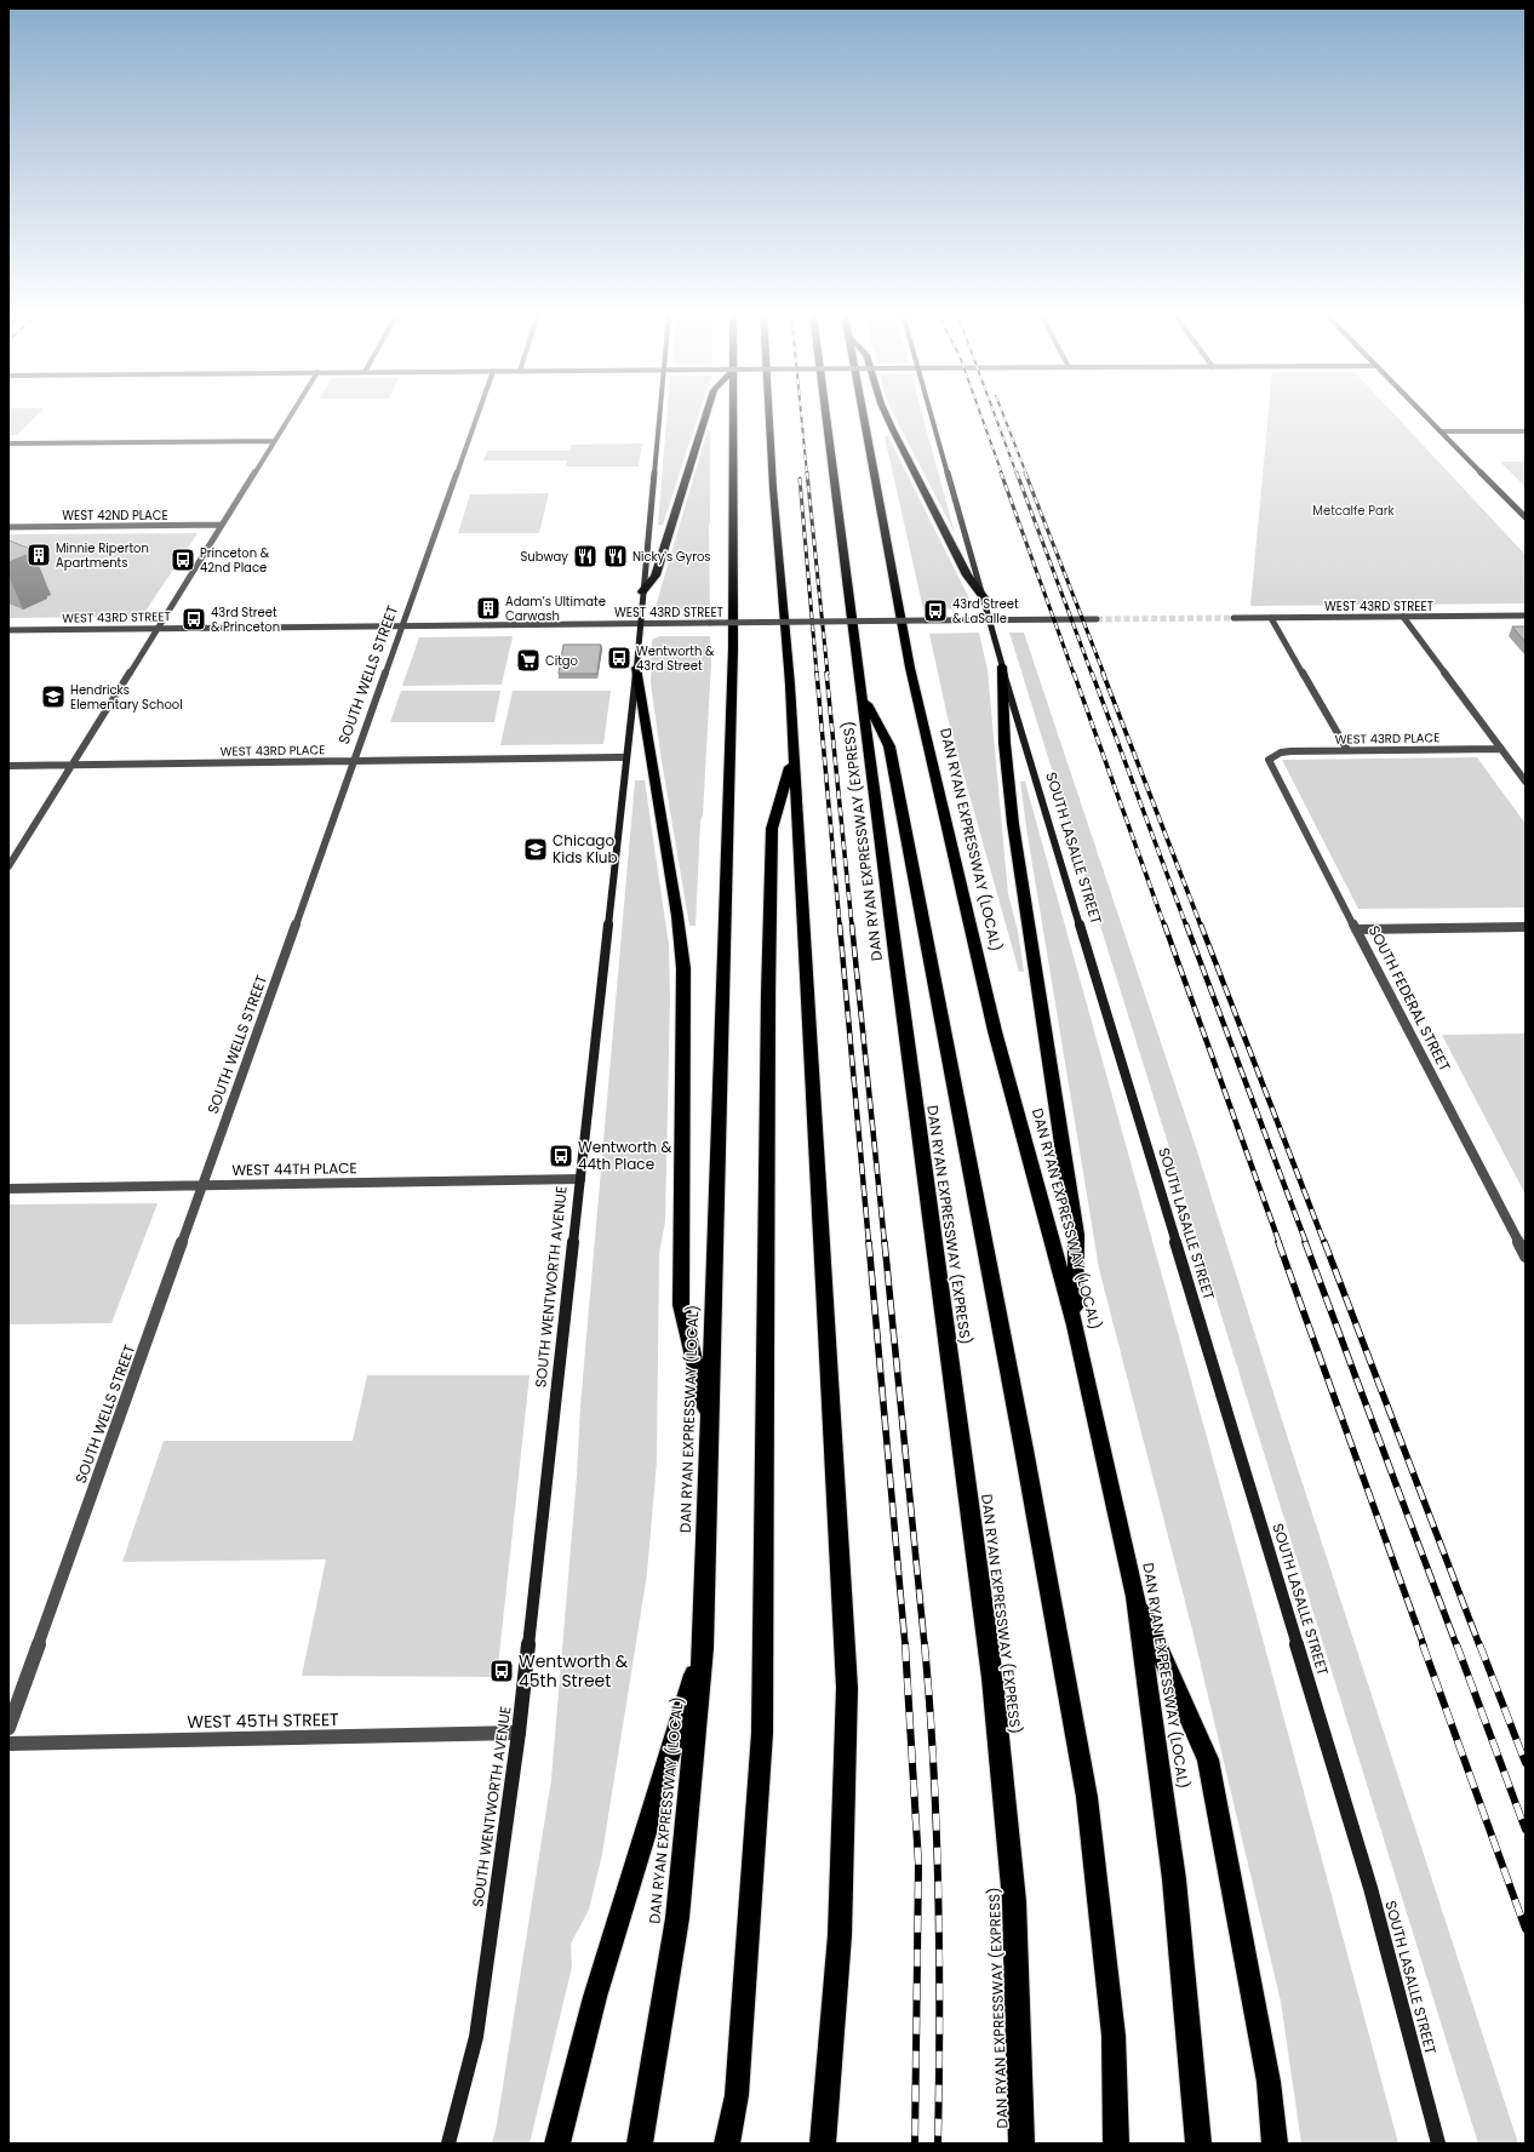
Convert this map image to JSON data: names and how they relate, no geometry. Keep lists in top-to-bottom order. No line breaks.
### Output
{"streets":{"highway":["DAN RYAN EXPRESSWAY (LOCAL)","DAN RYAN EXPRESSWAY (EXPRESS)"],"main road":["SOUTH LASALLE STREET","SOUTH WENTWORTH AVENUE"],"street":["WEST 42ND PLACE","WEST 43RD STREET","SOUTH WELLS STREET","WEST 43RD PLACE","SOUTH FEDERAL STREET","WEST 44TH PLACE","WEST 45TH STREET"]},"crossings":[["WEST 43RD STREET","SOUTH WELLS STREET"],["WEST 43RD STREET","SOUTH LASALLE STREET"],["WEST 43RD STREET","SOUTH WENTWORTH AVENUE"],["SOUTH WELLS STREET","WEST 43RD PLACE"],["SOUTH WELLS STREET","WEST 44TH PLACE"],["WEST 43RD PLACE","SOUTH FEDERAL STREET"],["WEST 43RD PLACE","SOUTH WENTWORTH AVENUE"],["WEST 44TH PLACE","SOUTH WENTWORTH AVENUE"],["SOUTH WENTWORTH AVENUE","WEST 45TH STREET"]],"parks":["Metcalfe Park"],"places":{"building":["Minnie Riperton Apartments","Adam’s Ultimate Carwash"],"restaurant":["Subway","Nicky's Gyros"],"bus stop":["Princeton & 42nd Place","43rd Street & LaSalle","43rd Street & Princeton","Wentworth & 43rd Street","Wentworth & 44th Place","Wentworth & 45th Street"],"supermarket":["Citgo"],"school or university":["Hendricks Elementary School","Chicago Kids Klub"]}}
